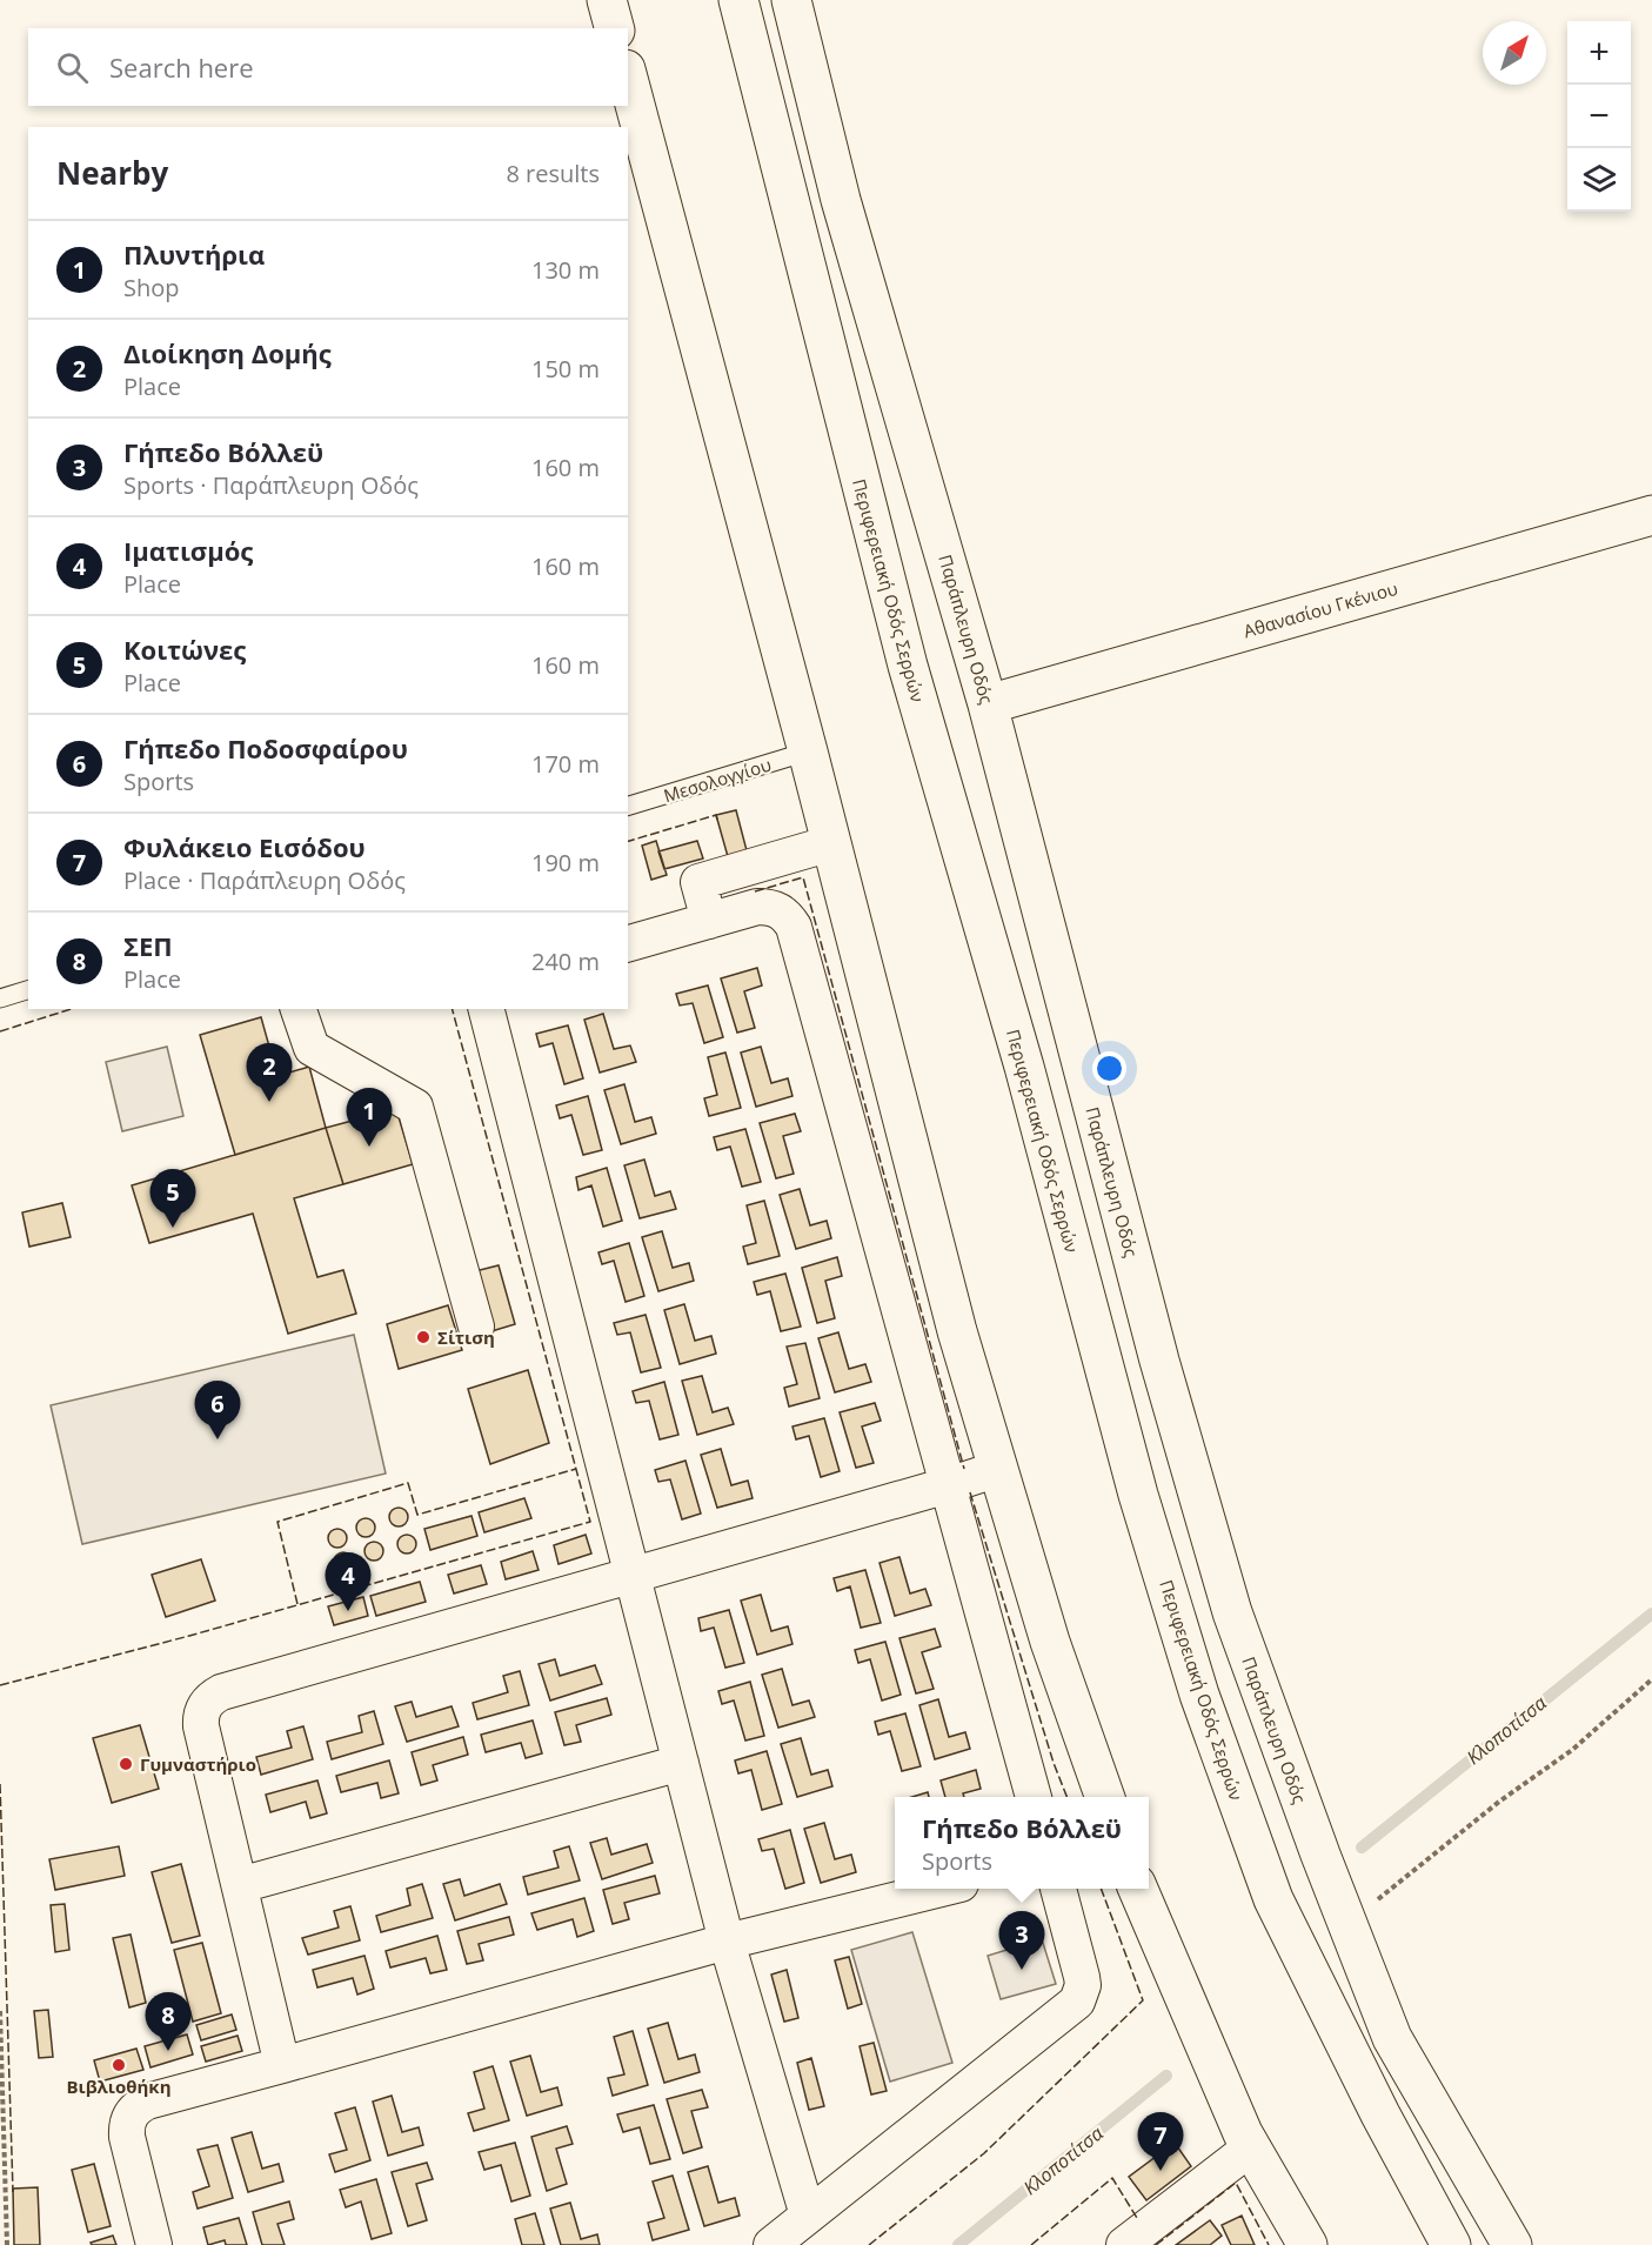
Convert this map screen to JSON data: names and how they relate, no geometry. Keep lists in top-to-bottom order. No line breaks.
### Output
{"streets":{"street":["Περιφερειακή Οδός Σερρών","Αθανασίου Γκένιου","Παράπλευρη Οδός"],"lane":["Μεσολογγίου"]},"crossings":[["Αθανασίου Γκένιου","Παράπλευρη Οδός"]],"water":["Κλοποτίτσα"],"places":["Σίτιση","Γυμναστήριο","Βιβλιοθήκη"],"north":"top right","page":{"map_buttons":["+","−"],"search":"Search here","heading":["Nearby","8 results"],"list":[{"mark":"1","name":"Πλυντήρια","note":"Shop","value":"130 m"},{"mark":"2","name":"Διοίκηση Δομής","note":"Place","value":"150 m"},{"mark":"3","name":"Γήπεδο Βόλλεϋ","note":"Sports · Παράπλευρη Οδός","value":"160 m"},{"mark":"4","name":"Ιματισμός","note":"Place","value":"160 m"},{"mark":"5","name":"Κοιτώνες","note":"Place","value":"160 m"},{"mark":"6","name":"Γήπεδο Ποδοσφαίρου","note":"Sports","value":"170 m"},{"mark":"7","name":"Φυλάκειο Εισόδου","note":"Place · Παράπλευρη Οδός","value":"190 m"},{"mark":"8","name":"ΣΕΠ","note":"Place","value":"240 m"}],"pins":["2","1","5","6","4","3","8","7"],"popup":["Γήπεδο Βόλλεϋ","Sports"]}}
